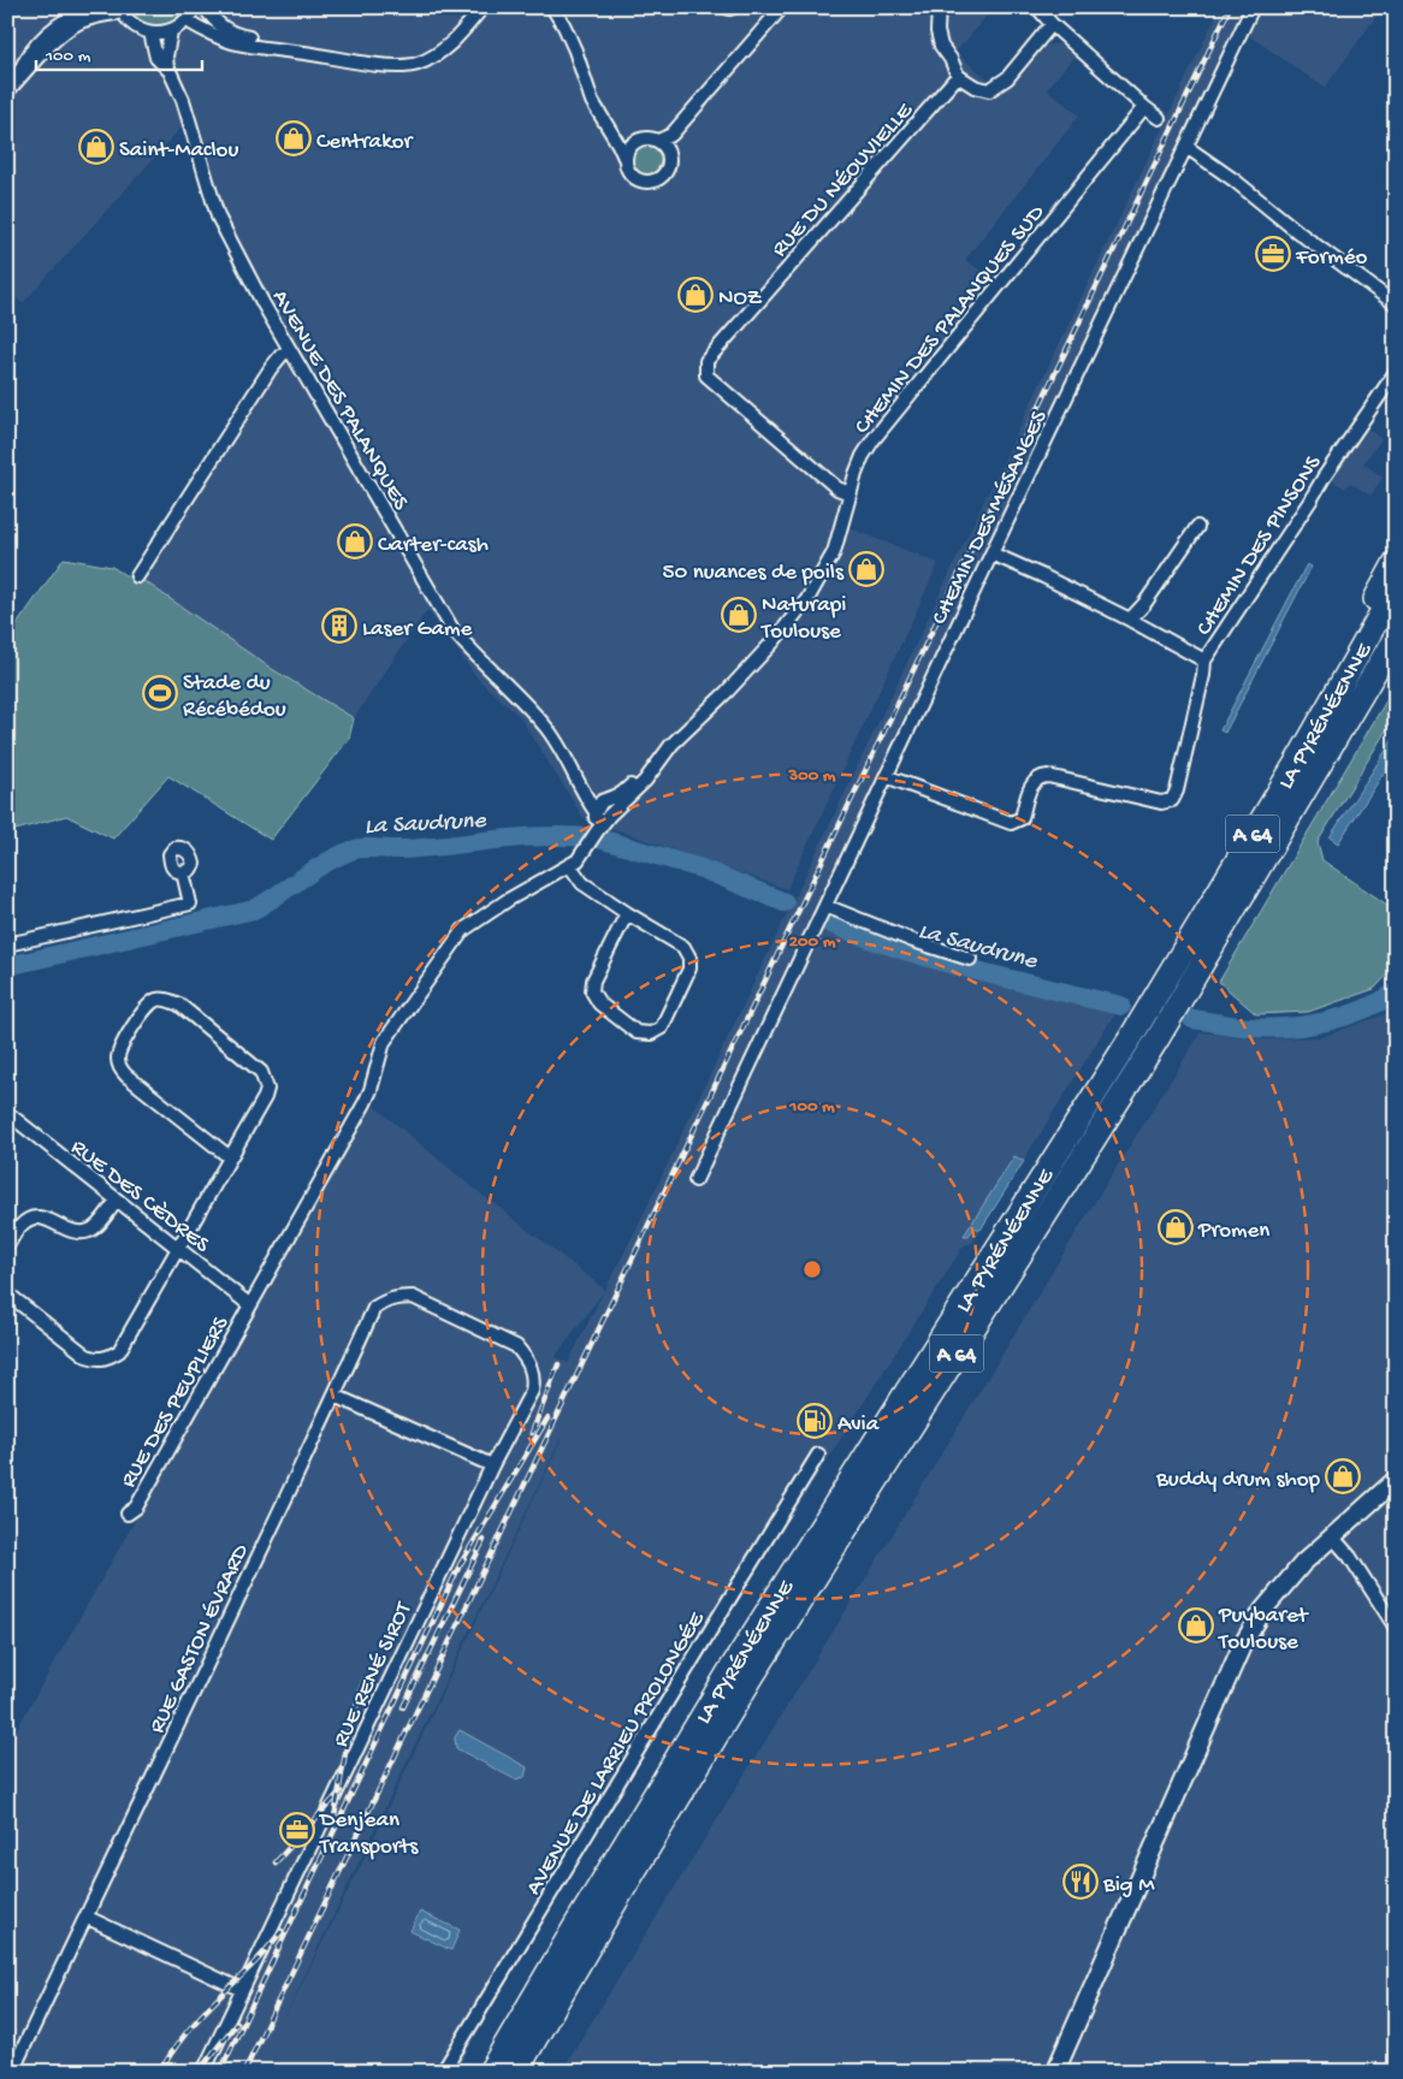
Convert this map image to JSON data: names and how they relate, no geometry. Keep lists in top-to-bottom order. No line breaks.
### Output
{"streets":{"highway":["LA PYRÉNÉENNE","A 64"],"street":["RUE DU NÉOUVIELLE","CHEMIN DES PALANQUES SUD","AVENUE DES PALANQUES","CHEMIN DES MÉSANGES","CHEMIN DES PINSONS","RUE DES CÈDRES","RUE DES PEUPLIERS","RUE GASTON ÉVRARD","RUE RENÉ SIROT","AVENUE DE LARRIEU PROLONGÉE"]},"crossings":[["RUE DU NÉOUVIELLE","CHEMIN DES PALANQUES SUD"],["CHEMIN DES PALANQUES SUD","AVENUE DES PALANQUES"],["CHEMIN DES PALANQUES SUD","RUE DES PEUPLIERS"],["CHEMIN DES MÉSANGES","CHEMIN DES PINSONS"],["RUE DES CÈDRES","RUE DES PEUPLIERS"],["RUE GASTON ÉVRARD","RUE RENÉ SIROT"]],"water":["La Saudrune"],"places":{"shop":["Centrakor","Saint-Maclou","NOZ","Carter-cash","50 nuances de poils","Naturapi Toulouse","Promen","Buddy drum shop","Puybaret Toulouse"],"office":["Forméo","Denjean Transports"],"building":["Laser Game"],"sports":["Stade du Récébédou"],"fuel station":["Avia"],"restaurant":["Big M"]},"scale_bar":"100 m","rings":["300 m","200 m","100 m"]}
